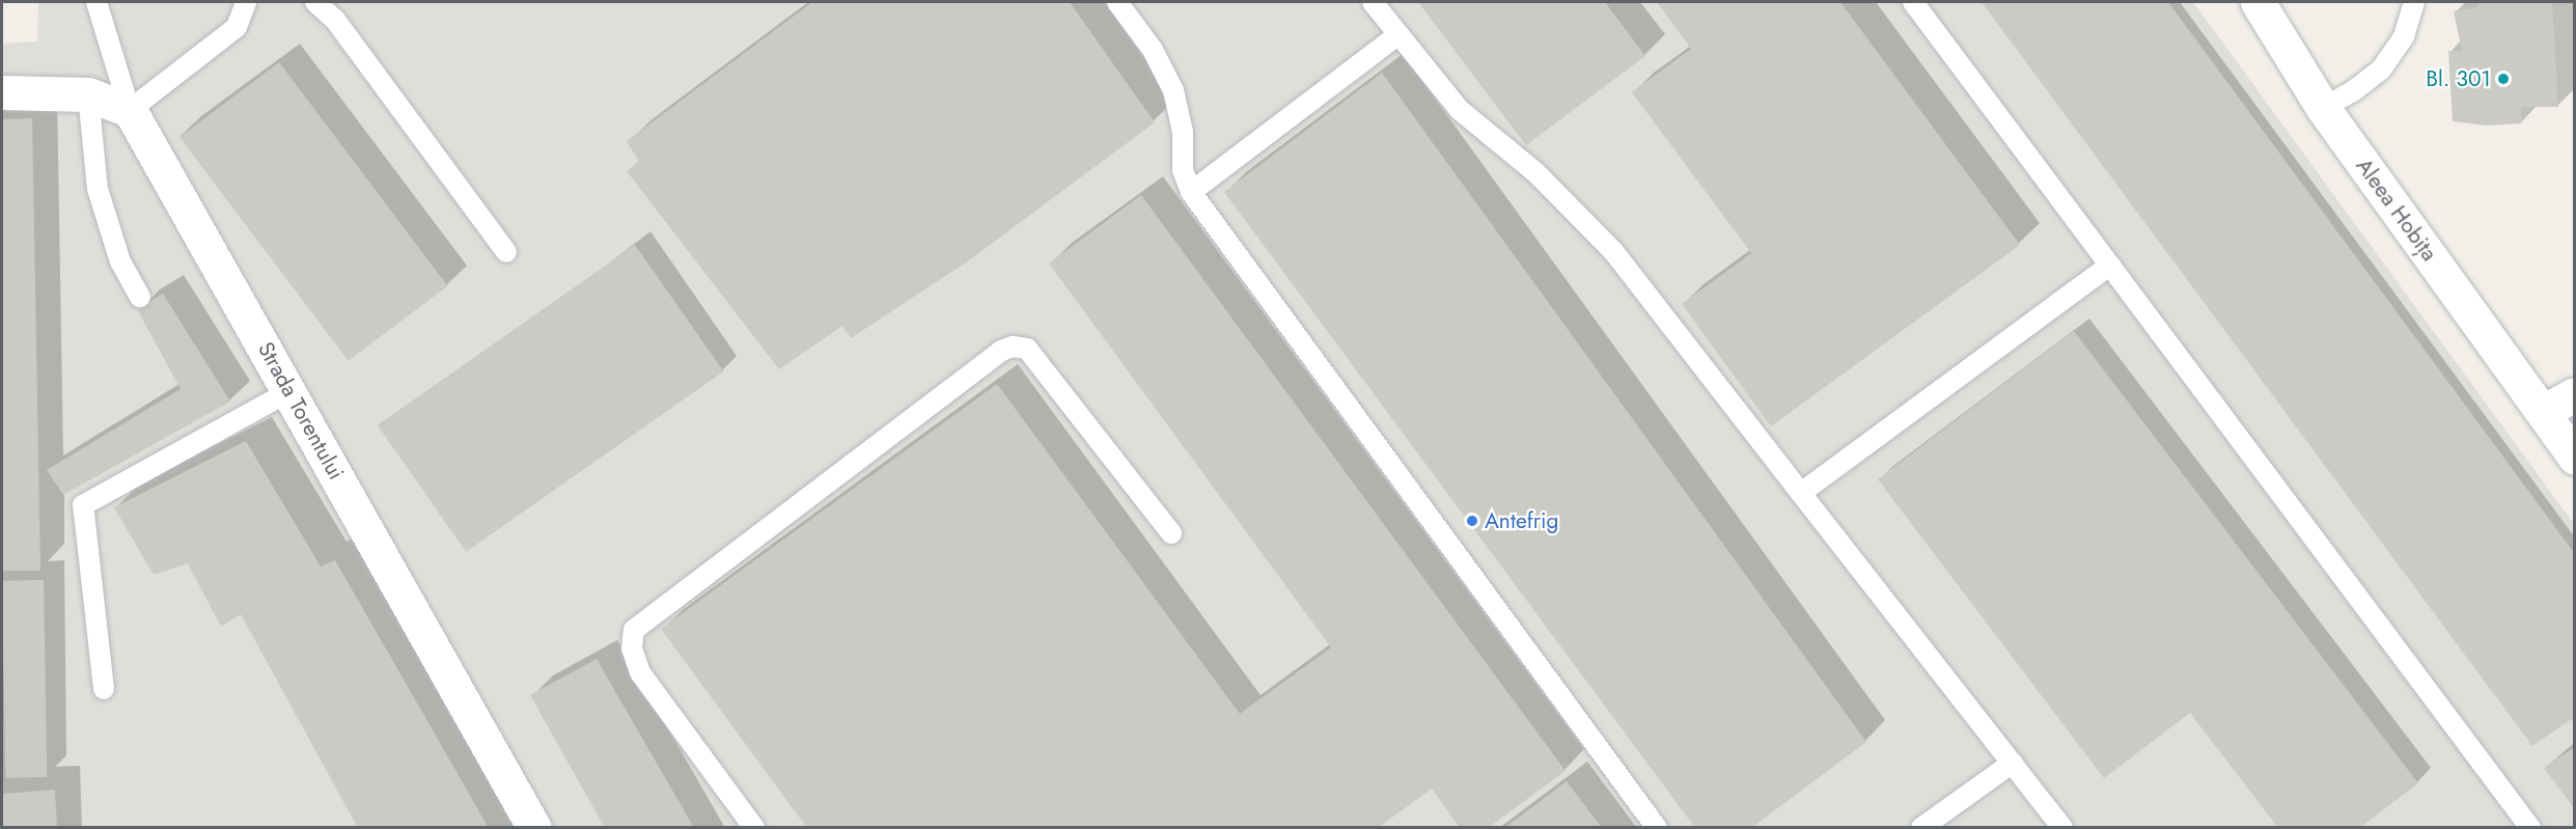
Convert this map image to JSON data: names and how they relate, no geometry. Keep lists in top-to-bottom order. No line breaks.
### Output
{"streets":{"street":["Aleea Hobița","Strada Torentului"]},"places":["Bl. 301","Antefrig"]}
